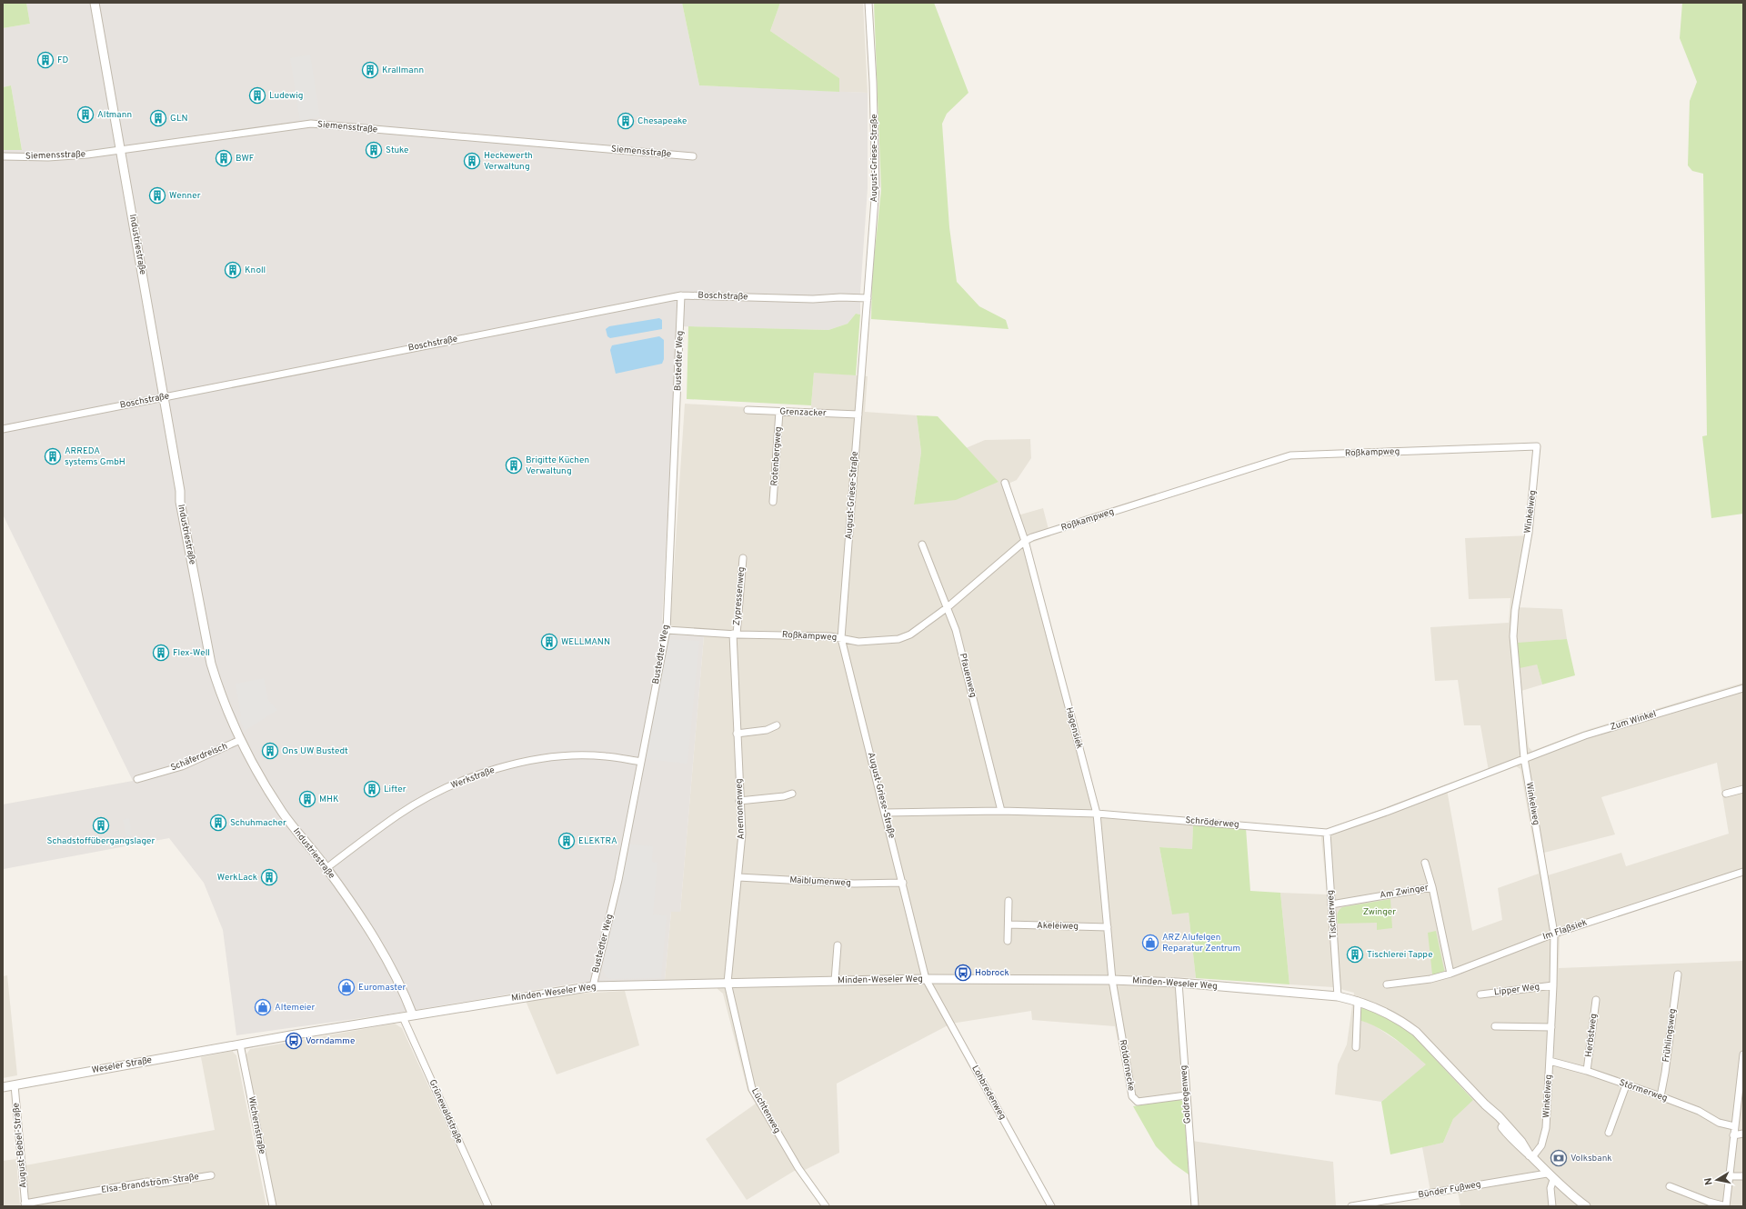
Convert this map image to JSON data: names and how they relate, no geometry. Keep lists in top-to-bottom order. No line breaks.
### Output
{"streets":{"street":["Siemensstraße","August-Griese-Straße","Industriestraße","Boschstraße","Bustedter Weg","Grenzacker","Roßkampweg","Rotenbergweg","Winkelweg","Zypressenweg","Pfauenweg","Zum Winkel","Hagensiek","Schäferdreisch","Werkstraße","Anemonenweg","Schröderweg","Maiblumenweg","Am Zwinger","Tischlerweg","Akeleiweg","Im Flaßsiek","Minden-Weseler Weg","Lipper Weg","Herbstweg","Frühlingsweg","Weseler Straße","Rotdornecke","Störmerweg","Lohbredenweg","Goldregenweg","Lüchtenweg","Grünewaldstraße","Wichernstraße","August-Bebel-Straße","Elsa-Brandström-Straße","Bünder Fußweg"]},"crossings":[["Siemensstraße","Industriestraße"],["August-Griese-Straße","Boschstraße"],["August-Griese-Straße","Grenzacker"],["August-Griese-Straße","Roßkampweg"],["August-Griese-Straße","Schröderweg"],["August-Griese-Straße","Maiblumenweg"],["August-Griese-Straße","Minden-Weseler Weg"],["August-Griese-Straße","Lohbredenweg"],["Industriestraße","Boschstraße"],["Industriestraße","Schäferdreisch"],["Industriestraße","Werkstraße"],["Industriestraße","Minden-Weseler Weg"],["Boschstraße","Bustedter Weg"],["Bustedter Weg","Roßkampweg"],["Bustedter Weg","Werkstraße"],["Bustedter Weg","Minden-Weseler Weg"],["Grenzacker","Rotenbergweg"],["Roßkampweg","Winkelweg"],["Roßkampweg","Zypressenweg"],["Roßkampweg","Pfauenweg"],["Roßkampweg","Hagensiek"],["Roßkampweg","Anemonenweg"],["Winkelweg","Zum Winkel"],["Winkelweg","Schröderweg"],["Winkelweg","Im Flaßsiek"],["Winkelweg","Minden-Weseler Weg"],["Winkelweg","Lipper Weg"],["Winkelweg","Störmerweg"],["Zypressenweg","Anemonenweg"],["Pfauenweg","Schröderweg"],["Zum Winkel","Schröderweg"],["Hagensiek","Schröderweg"],["Hagensiek","Akeleiweg"],["Hagensiek","Minden-Weseler Weg"],["Hagensiek","Rotdornecke"],["Anemonenweg","Maiblumenweg"],["Anemonenweg","Minden-Weseler Weg"],["Anemonenweg","Lüchtenweg"],["Schröderweg","Tischlerweg"],["Am Zwinger","Tischlerweg"],["Am Zwinger","Im Flaßsiek"],["Tischlerweg","Minden-Weseler Weg"],["Minden-Weseler Weg","Weseler Straße"],["Minden-Weseler Weg","Rotdornecke"],["Minden-Weseler Weg","Lohbredenweg"],["Minden-Weseler Weg","Goldregenweg"],["Minden-Weseler Weg","Lüchtenweg"],["Minden-Weseler Weg","Grünewaldstraße"],["Minden-Weseler Weg","Wichernstraße"],["Minden-Weseler Weg","Bünder Fußweg"],["Herbstweg","Störmerweg"],["Frühlingsweg","Störmerweg"],["Weseler Straße","Wichernstraße"],["Weseler Straße","August-Bebel-Straße"],["Rotdornecke","Goldregenweg"],["August-Bebel-Straße","Elsa-Brandström-Straße"]],"parks":["Zwinger"],"places":{"building":["FD","Krallmann","Ludewig","Altmann","GLN","Chesapeake","Stuke","BWF","Heckewerth Verwaltung","Wenner","Knoll","ARREDA systems GmbH","Brigitte Küchen Verwaltung","WELLMANN","Flex-Well","Ons UW Bustedt","Lifter","MHK","Schuhmacher","Schadstoffübergangslager","ELEKTRA","WerkLack","Tischlerei Tappe"],"shop":["ARZ Alufelgen Reparatur Zentrum","Euromaster","Altemeier"],"bus stop":["Hobrock","Vorndamme"],"bank":["Volksbank"]},"north":"left"}
